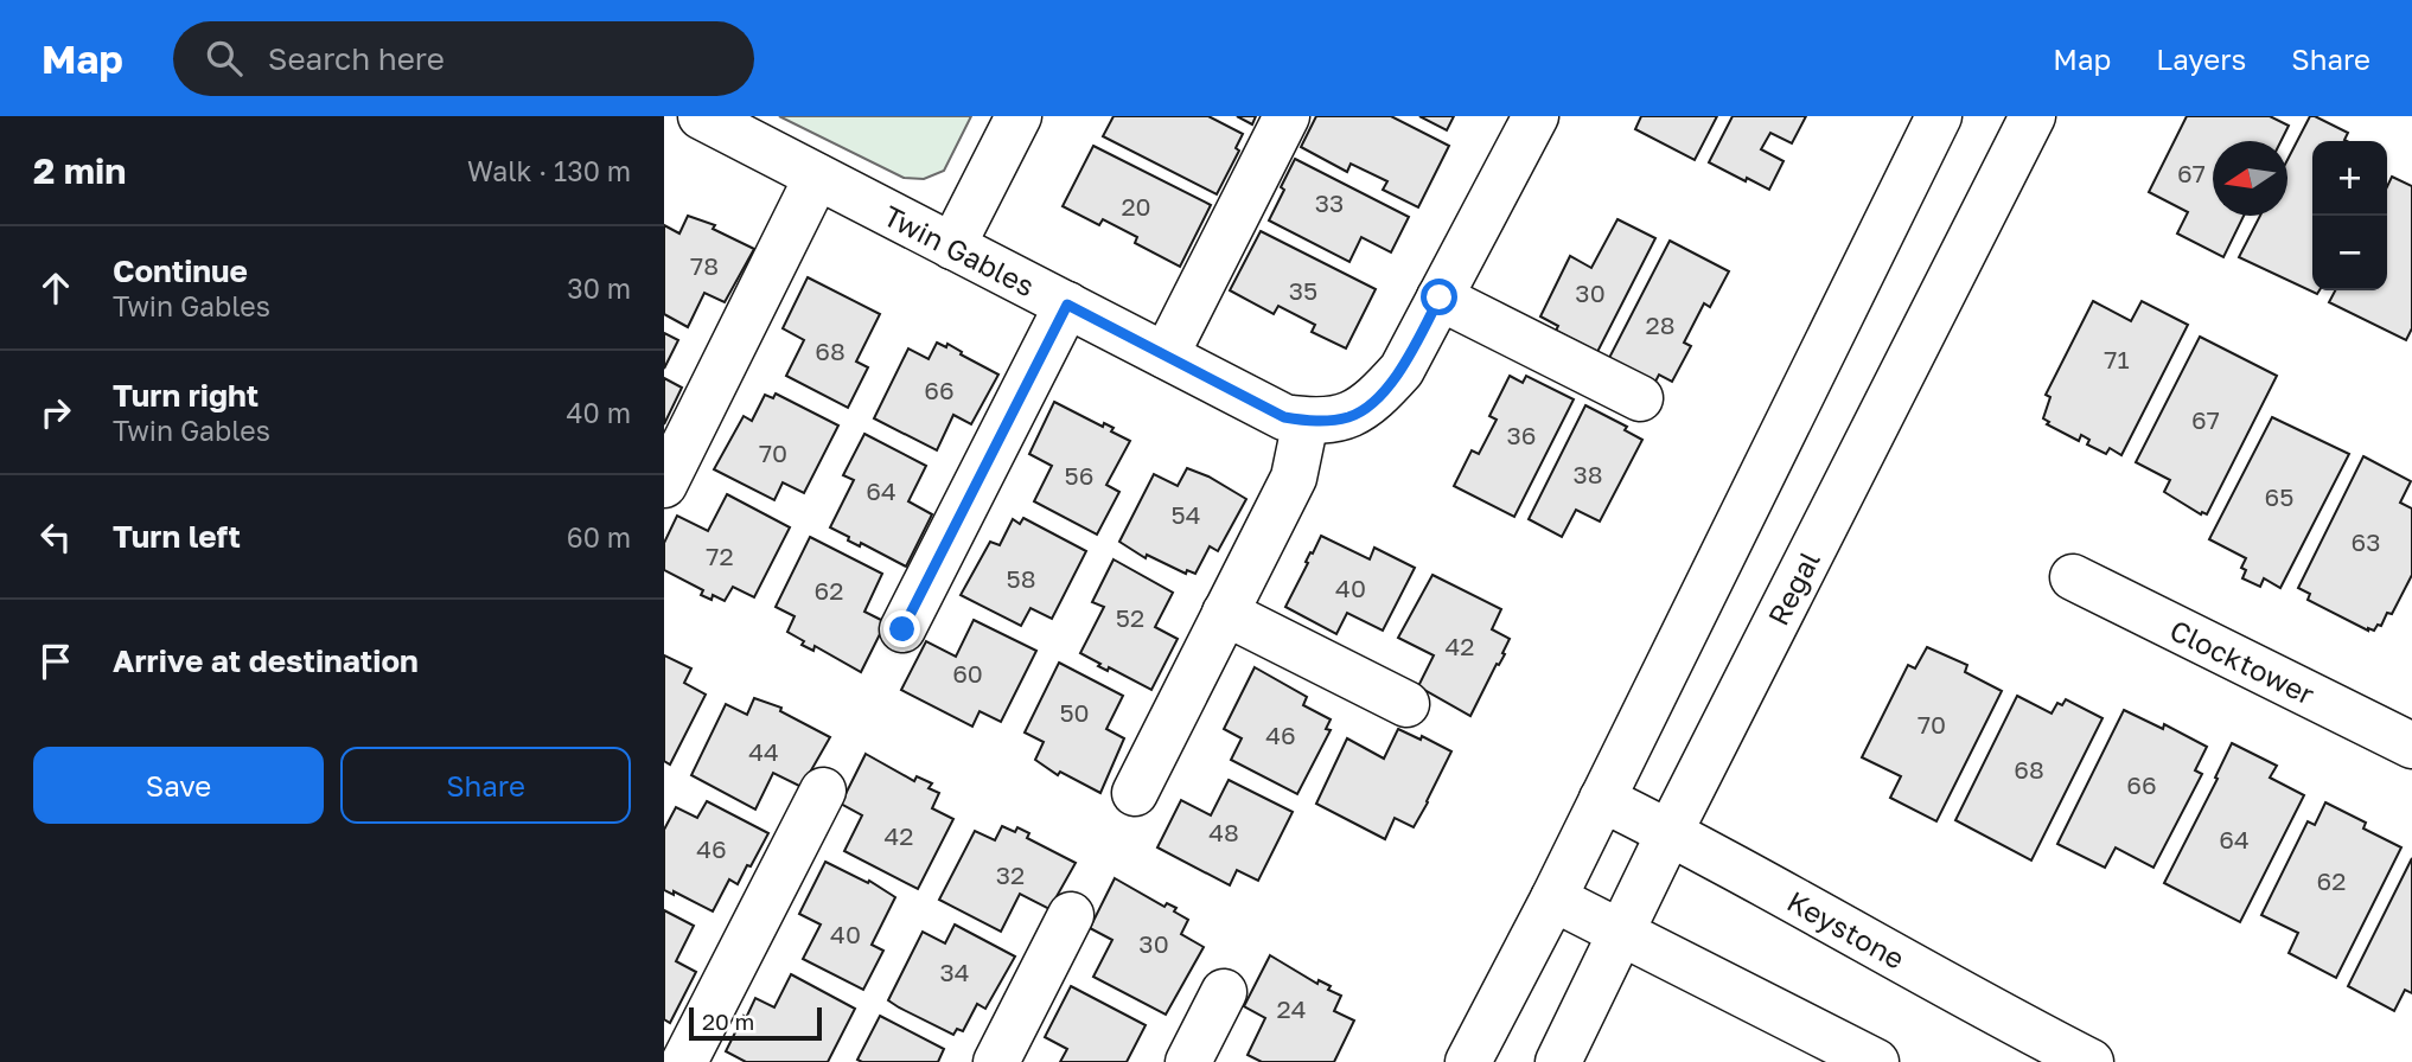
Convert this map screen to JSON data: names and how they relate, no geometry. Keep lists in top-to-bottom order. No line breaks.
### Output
{"streets":{"street":["Twin Gables","Regal","Clocktower","Keystone"]},"crossings":[["Regal","Keystone"]],"house_numbers":["67","33","20","78","35","30","28","68","71","66","67","36","70","38","56","64","65","54","63","72","58","40","62","52","42","60","50","70","46","44","68","66","48","42","64","46","32","62","40","30","34","24"],"scale_bar":"20 m","north":"left","page":{"header":"Map","search":"Search here","nav":["Map","Layers","Share"],"heading":["2 min","Walk · 130 m"],"map_buttons":["+","−"],"list":[["Continue","Twin Gables","30 m"],["Turn right","Twin Gables","40 m"],["Turn left","60 m"],"Arrive at destination"],"buttons":["Save","Share"],"scale":"20 m"}}
